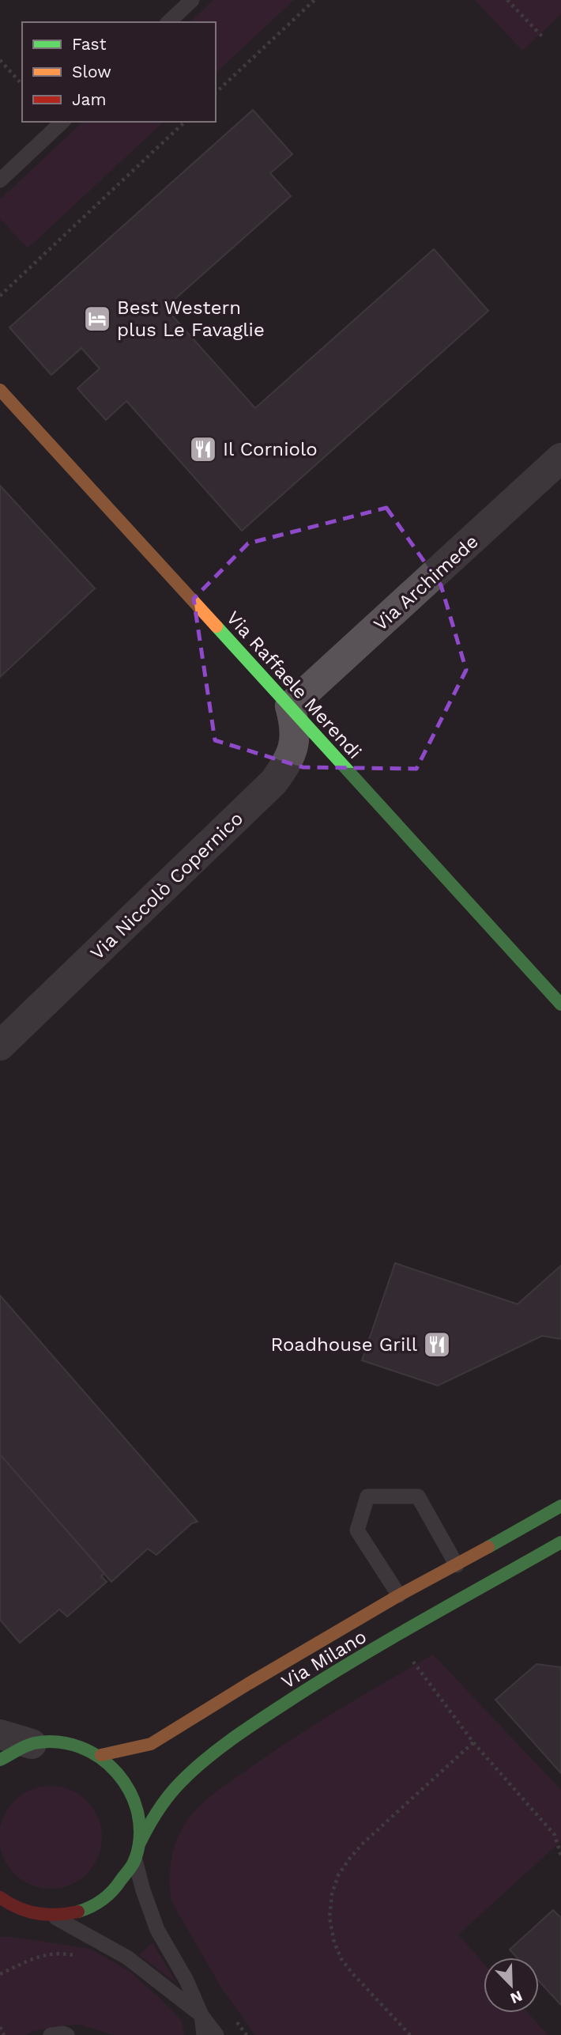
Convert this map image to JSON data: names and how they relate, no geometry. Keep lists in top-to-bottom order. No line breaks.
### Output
{"streets":{"main road":["Via Raffaele Merendi","Via Milano"],"street":["Via Archimede","Via Niccolò Copernico"]},"crossings":[["Via Archimede","Via Raffaele Merendi"],["Via Archimede","Via Niccolò Copernico"],["Via Raffaele Merendi","Via Niccolò Copernico"]],"places":{"hotel":["Best Western plus Le Favaglie"],"restaurant":["Il Corniolo","Roadhouse Grill"]},"legend":["Fast","Slow","Jam"],"north":"bottom right"}
